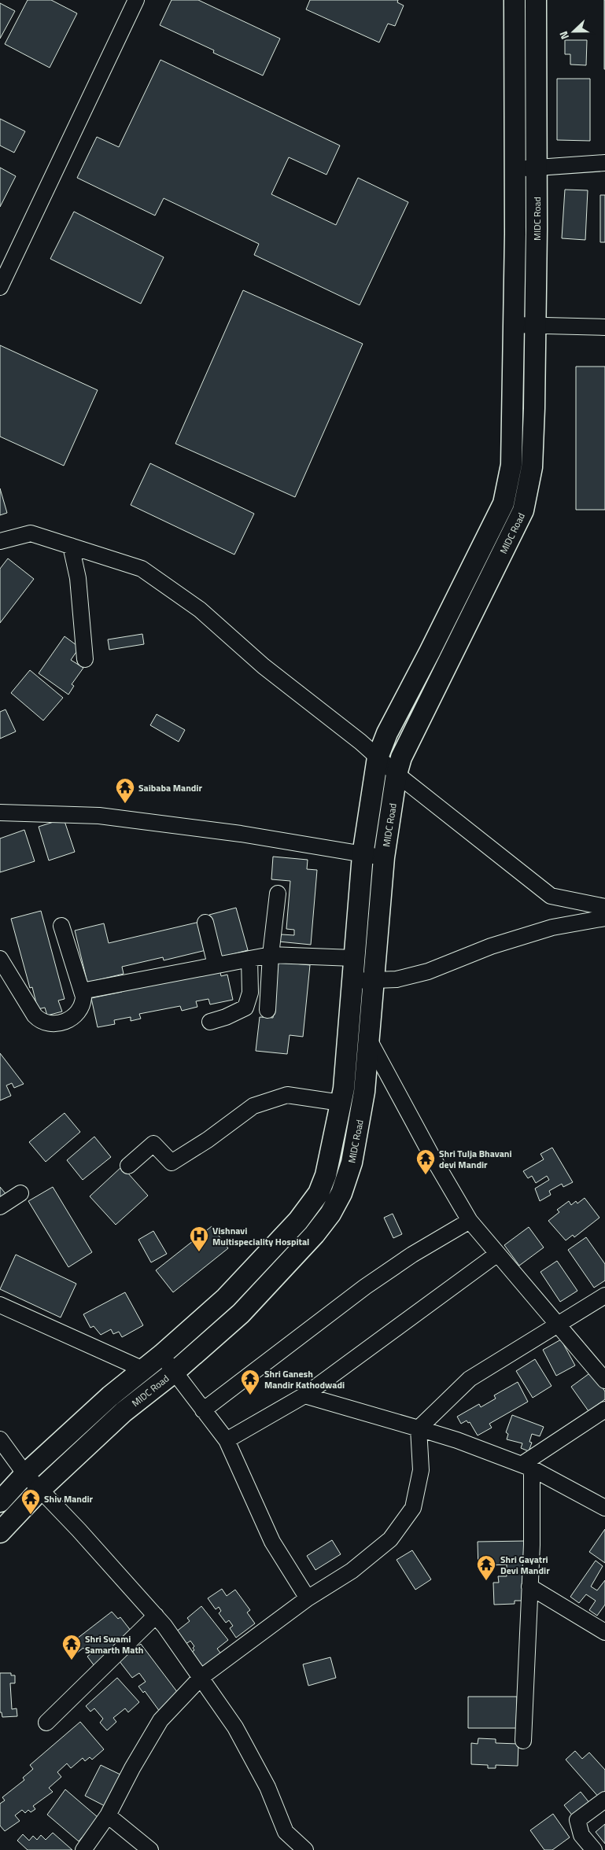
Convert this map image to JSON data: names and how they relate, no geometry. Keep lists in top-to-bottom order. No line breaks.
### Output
{"streets":{"main road":["MIDC Road"]},"places":{"temple":["Saibaba Mandir","Shri Tulja Bhavani devi Mandir","Shri Ganesh Mandir Kathodwadi","Shiv Mandir","Shri Gayatri Devi Mandir","Shri Swami Samarth Math"],"hospital":["Vishnavi Multispeciality Hospital"]},"north":"left"}
